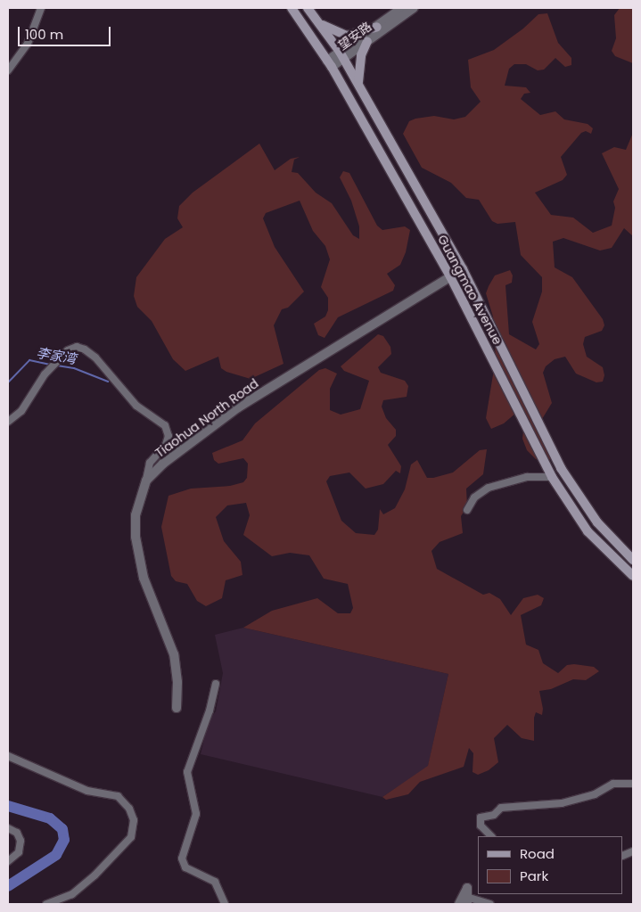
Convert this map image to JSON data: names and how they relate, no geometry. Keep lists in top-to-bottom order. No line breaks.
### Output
{"streets":{"main road":["Guangmao Avenue"],"street":["望安路","Tiaohua North Road"]},"crossings":[["望安路","Guangmao Avenue"],["Guangmao Avenue","Tiaohua North Road"]],"water":["李家湾"],"legend":["Road","Park"],"scale_bar":"100 m"}
